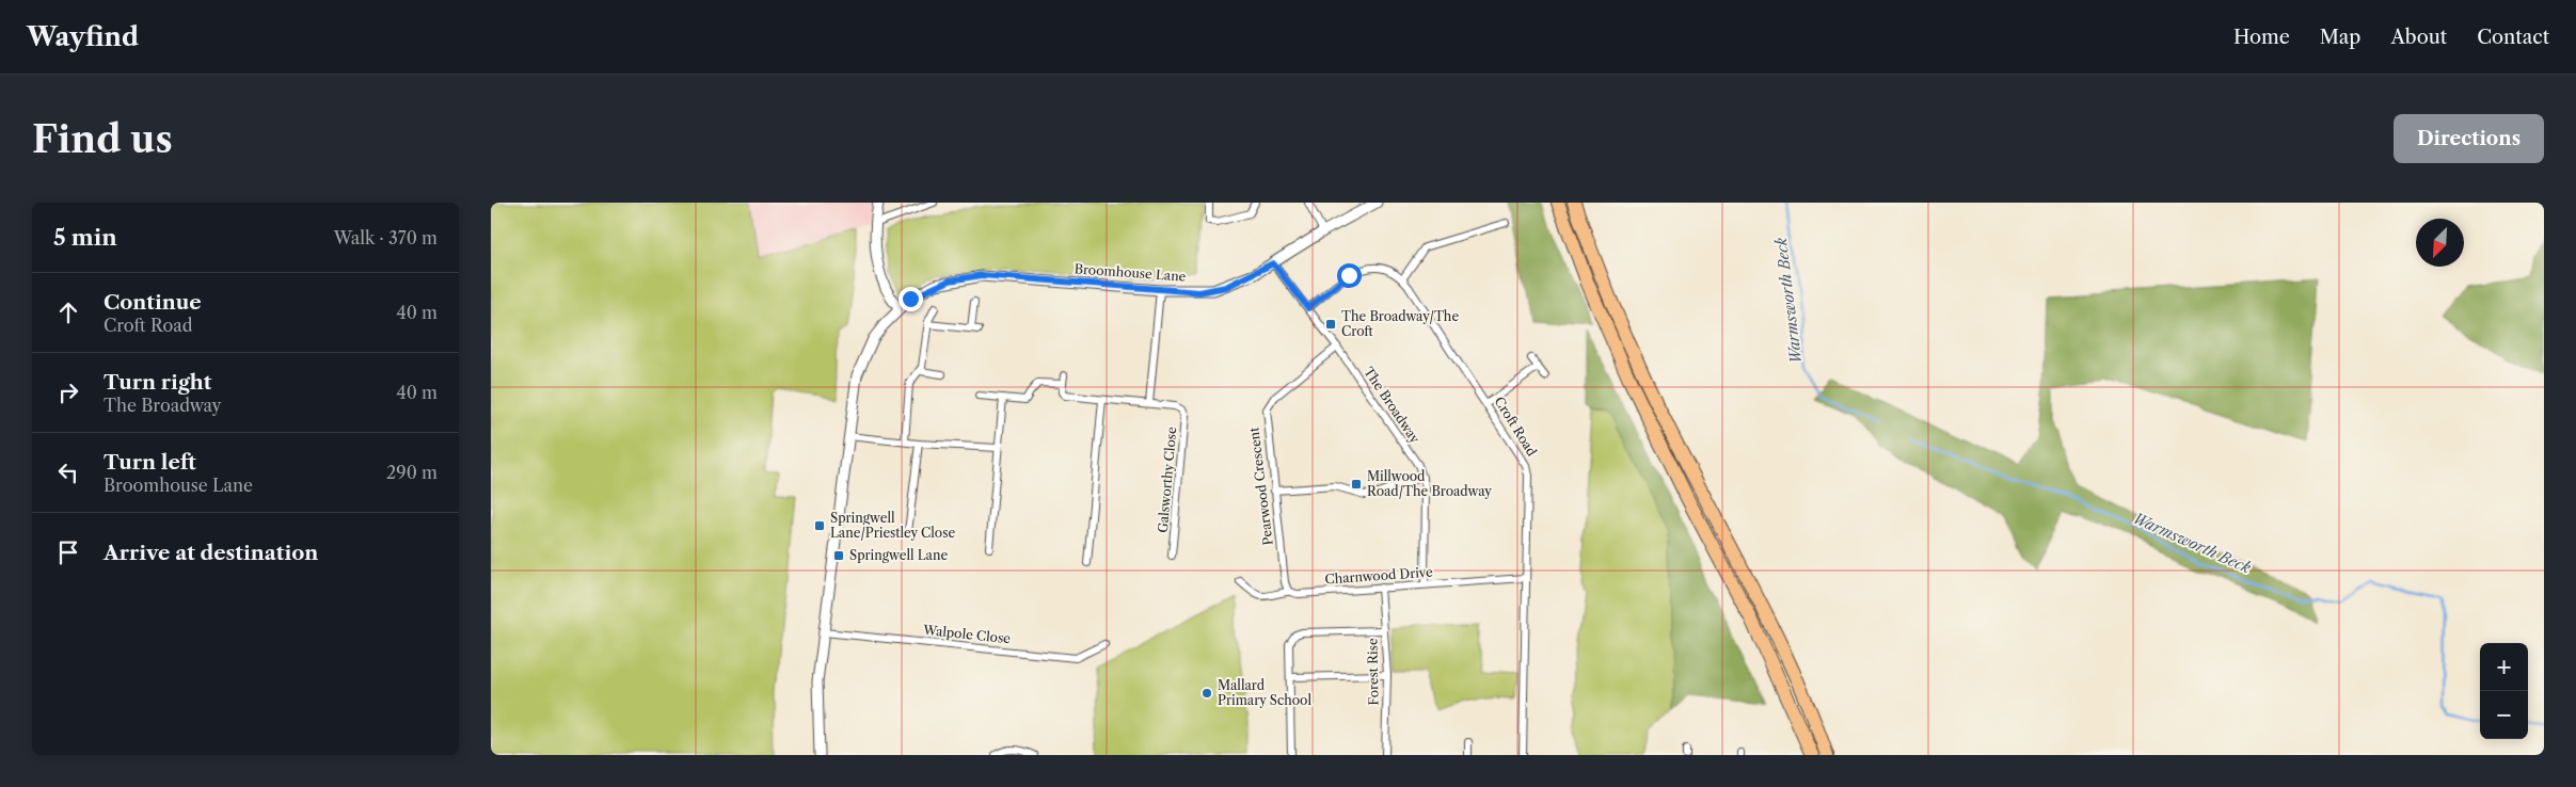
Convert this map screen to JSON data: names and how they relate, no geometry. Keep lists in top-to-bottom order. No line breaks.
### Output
{"streets":{"street":["Broomhouse Lane","The Broadway","Croft Road","Galsworthy Close","Pearwood Crescent","Charnwood Drive","Walpole Close","Forest Rise"]},"crossings":[["Broomhouse Lane","The Broadway"],["The Broadway","Croft Road"],["The Broadway","Pearwood Crescent"],["The Broadway","Charnwood Drive"],["Croft Road","Charnwood Drive"],["Pearwood Crescent","Charnwood Drive"],["Charnwood Drive","Forest Rise"]],"water":["Warmsworth Beck"],"places":{"transit":["The Broadway/The Croft","Millwood Road/The Broadway","Springwell Lane/Priestley Close","Springwell Lane"],"other":["Mallard Primary School"]},"north":"bottom left","page":{"header":"Wayfind","nav":["Home","Map","About","Contact"],"buttons":"Directions","title":"Find us","heading":["5 min","Walk · 370 m"],"list":[["Continue","Croft Road","40 m"],["Turn right","The Broadway","40 m"],["Turn left","Broomhouse Lane","290 m"],"Arrive at destination"],"map_buttons":["+","−"]}}
